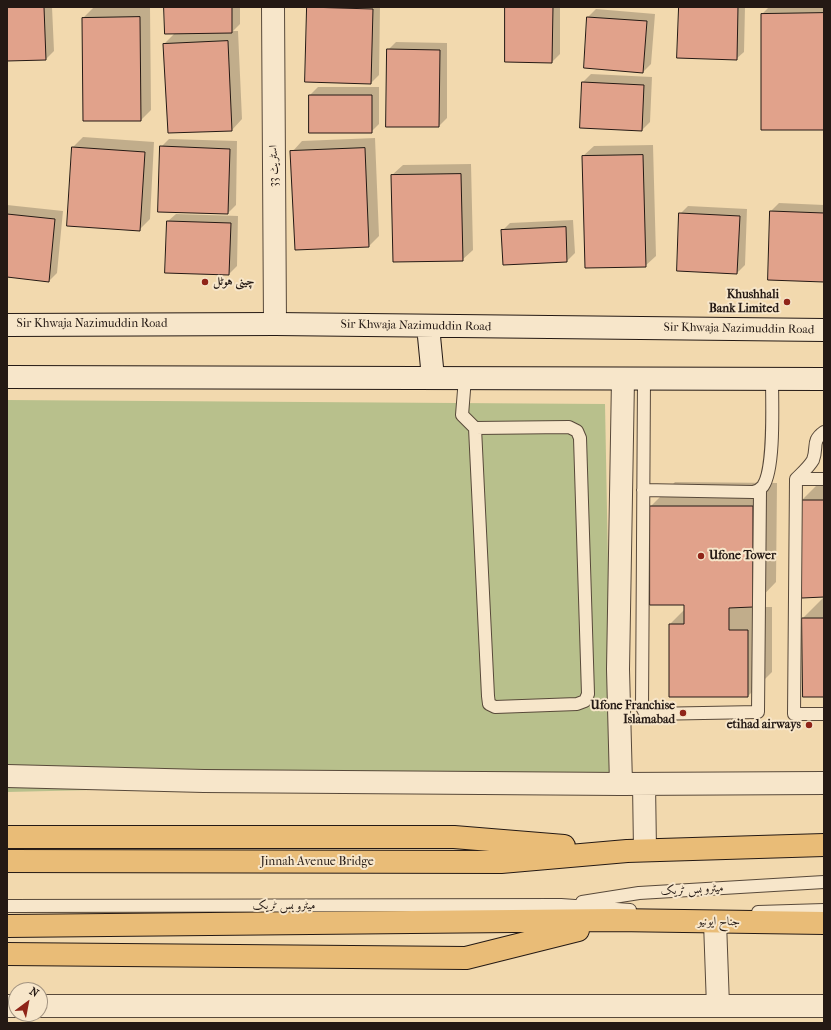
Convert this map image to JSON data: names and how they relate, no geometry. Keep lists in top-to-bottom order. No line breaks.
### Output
{"streets":{"main road":["Jinnah Avenue Bridge","جناح ایونیو"],"street":["اسٹریٹ 33","Sir Khwaja Nazimuddin Road"],"lane":["میٹرو بس ٹریک"]},"crossings":[["اسٹریٹ 33","Sir Khwaja Nazimuddin Road"]],"places":["چینی ہوٹل","Khushhali Bank Limited","Ufone Tower","Ufone Franchise Islamabad","etihad airways"],"north":"top right"}
